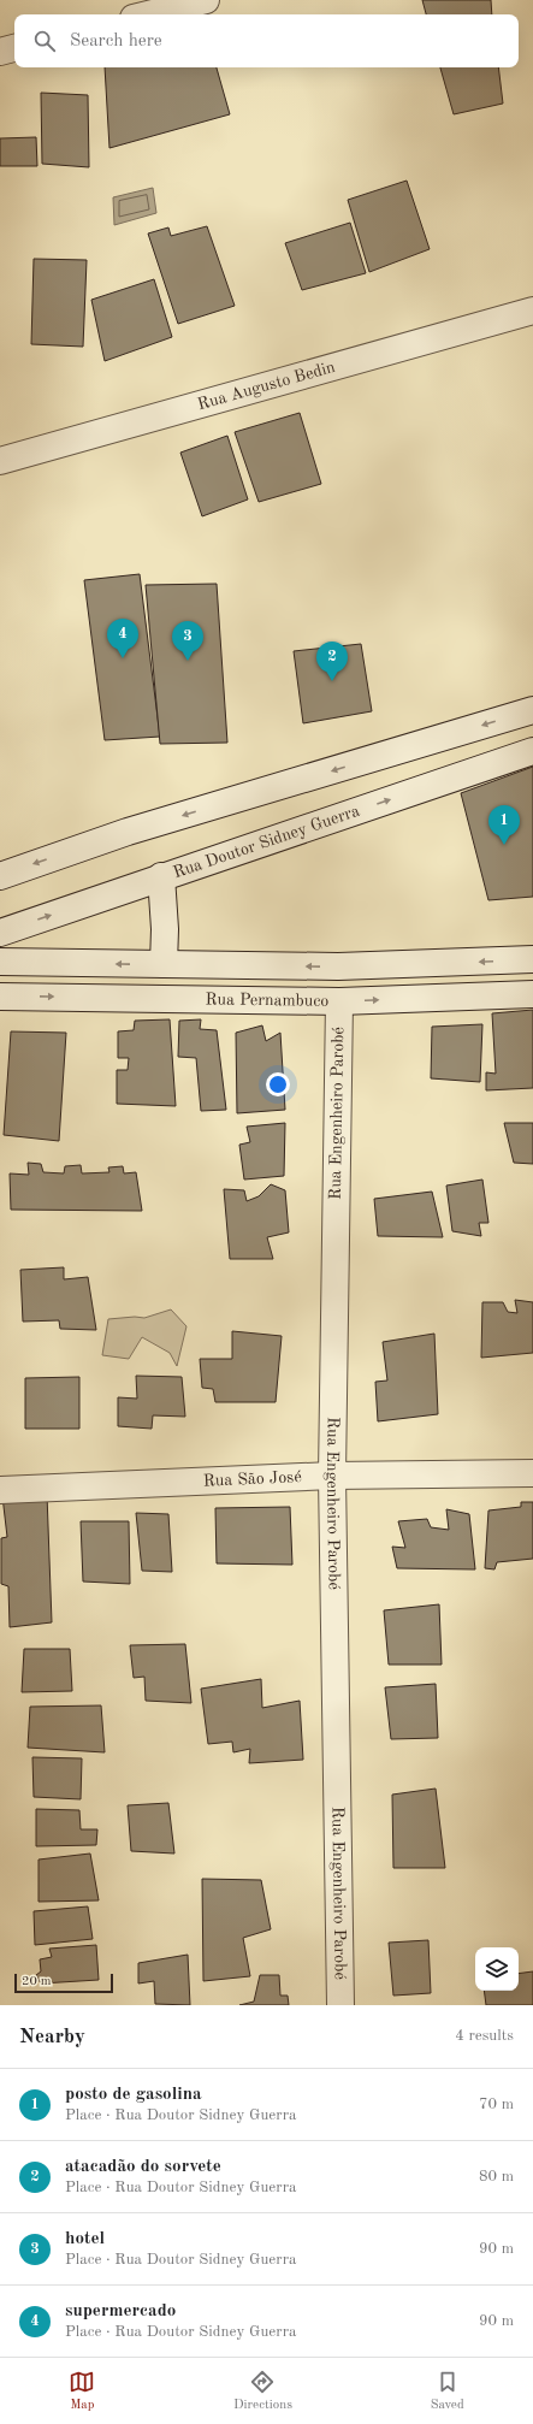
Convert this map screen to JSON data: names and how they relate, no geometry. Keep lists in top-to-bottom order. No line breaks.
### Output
{"streets":{"main road":["Rua Augusto Bedin","Rua Doutor Sidney Guerra","Rua Pernambuco","Rua Engenheiro Parobé","Rua São José"]},"crossings":[["Rua Pernambuco","Rua Engenheiro Parobé"],["Rua Engenheiro Parobé","Rua São José"]],"scale_bar":"20 m","page":{"search":"Search here","pins":["4","3","2","1"],"scale":"20 m","heading":["Nearby","4 results"],"list":[{"mark":"1","name":"posto de gasolina","note":"Place · Rua Doutor Sidney Guerra","value":"70 m"},{"mark":"2","name":"atacadão do sorvete","note":"Place · Rua Doutor Sidney Guerra","value":"80 m"},{"mark":"3","name":"hotel","note":"Place · Rua Doutor Sidney Guerra","value":"90 m"},{"mark":"4","name":"supermercado","note":"Place · Rua Doutor Sidney Guerra","value":"90 m"}],"nav":["Map","Directions","Saved"]}}
